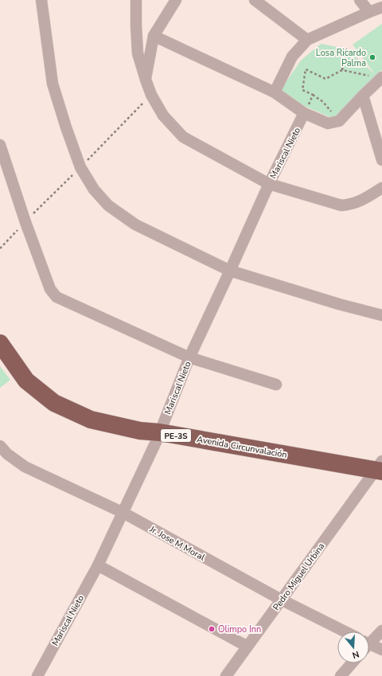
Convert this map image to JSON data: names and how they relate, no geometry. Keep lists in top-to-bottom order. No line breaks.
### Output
{"streets":{"highway":["PE-3S","Avenida Circunvalación"],"street":["Mariscal Nieto","Jr. Jose M Moral","Pedro Miguel Urbina"]},"crossings":[["Mariscal Nieto","Avenida Circunvalación"],["Mariscal Nieto","Jr. Jose M Moral"],["Avenida Circunvalación","Pedro Miguel Urbina"],["Jr. Jose M Moral","Pedro Miguel Urbina"]],"places":["Losa Ricardo Palma","Olimpo Inn"],"north":"bottom"}
